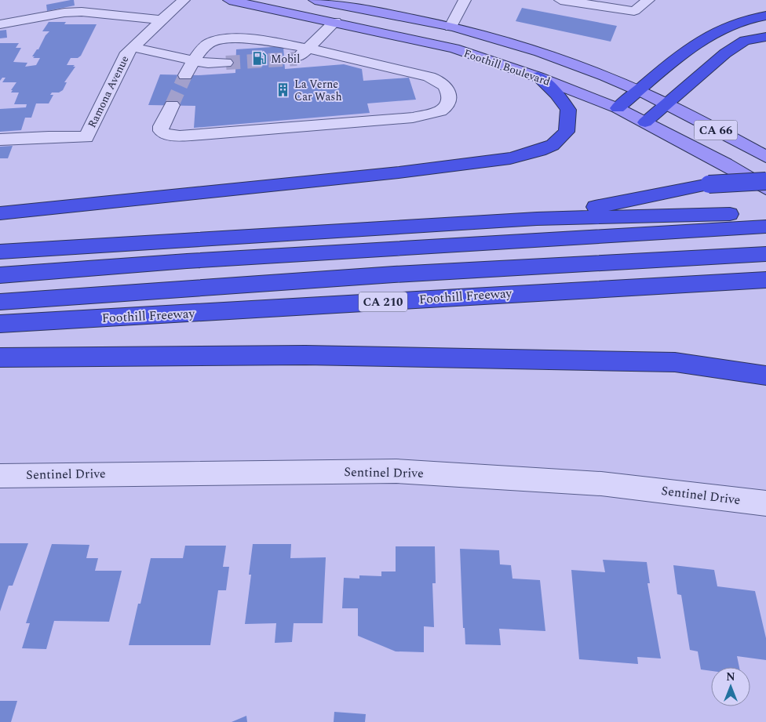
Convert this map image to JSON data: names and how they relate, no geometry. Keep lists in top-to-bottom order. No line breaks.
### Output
{"streets":{"highway":["Foothill Freeway","CA 210"],"main road":["Foothill Boulevard","CA 66"],"street":["Ramona Avenue","Sentinel Drive"]},"places":{"fuel station":["Mobil"],"building":["La Verne Car Wash"]},"north":"top"}
